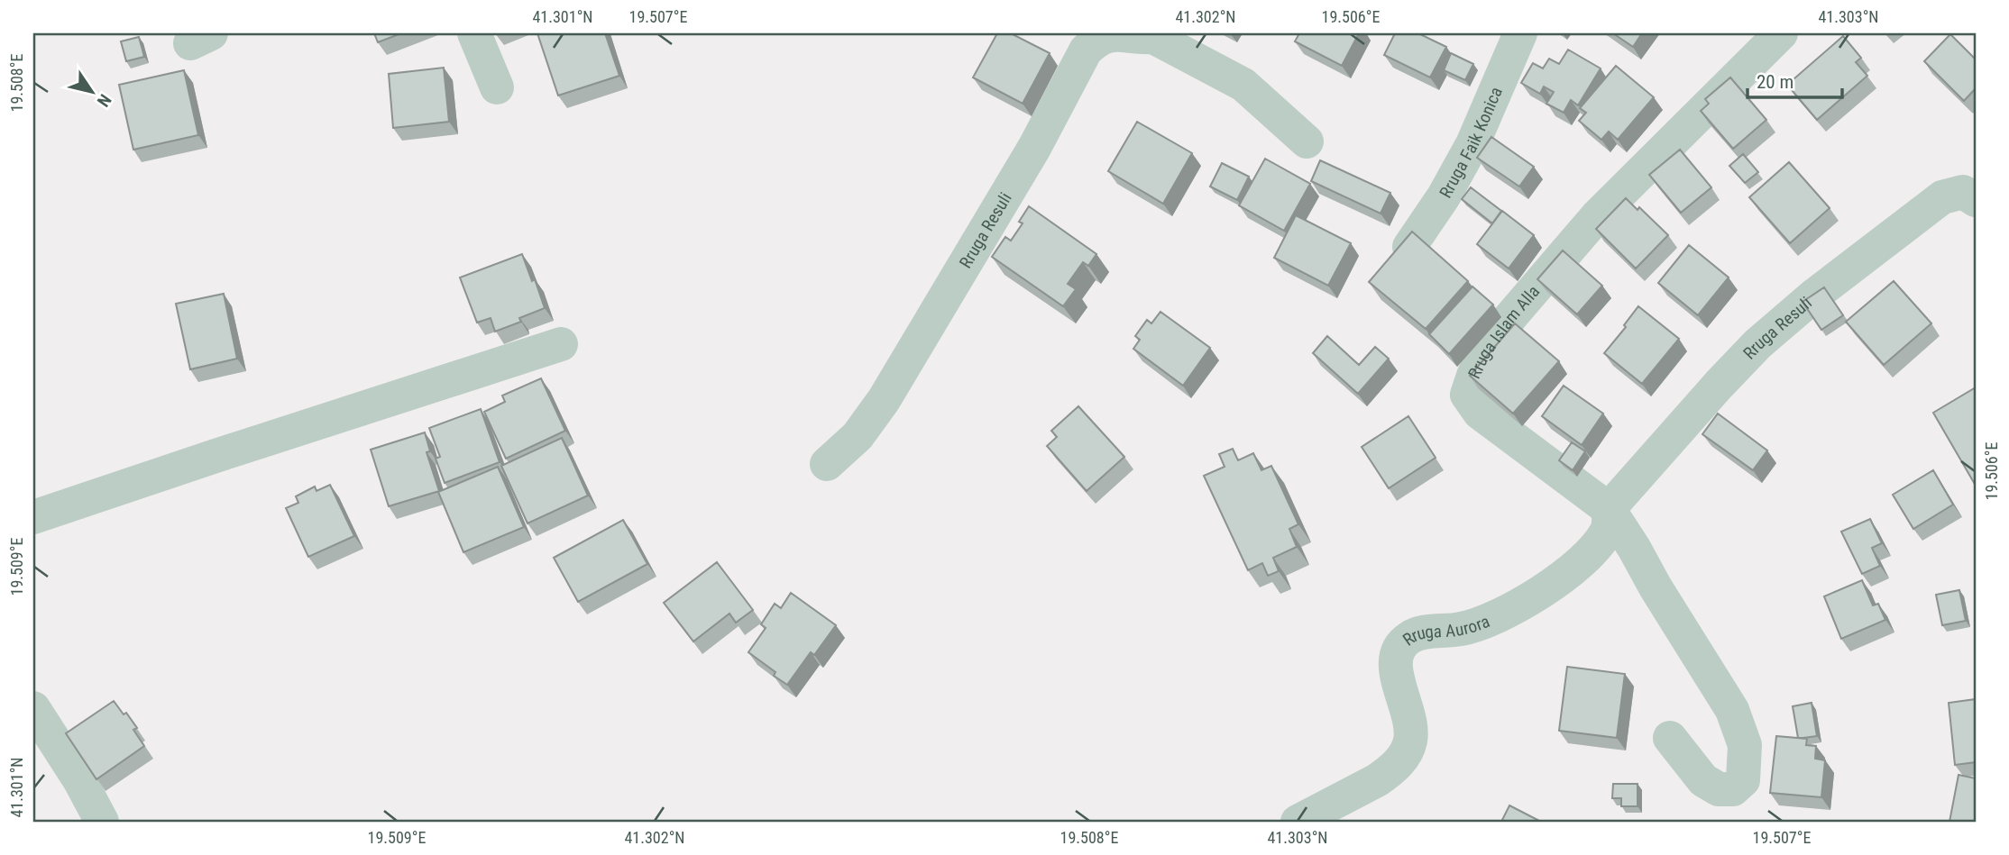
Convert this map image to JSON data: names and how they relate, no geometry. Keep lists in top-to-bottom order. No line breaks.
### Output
{"streets":{"street":["Rruga Faik Konica","Rruga Resuli","Rruga Islam Alla","Rruga Aurora"]},"crossings":[["Rruga Resuli","Rruga Islam Alla"],["Rruga Resuli","Rruga Aurora"],["Rruga Islam Alla","Rruga Aurora"]],"scale_bar":"20 m","north":"bottom right","coordinates":["41.301°N","19.507°E","41.302°N","19.506°E","41.303°N","19.508°E","19.509°E"]}
